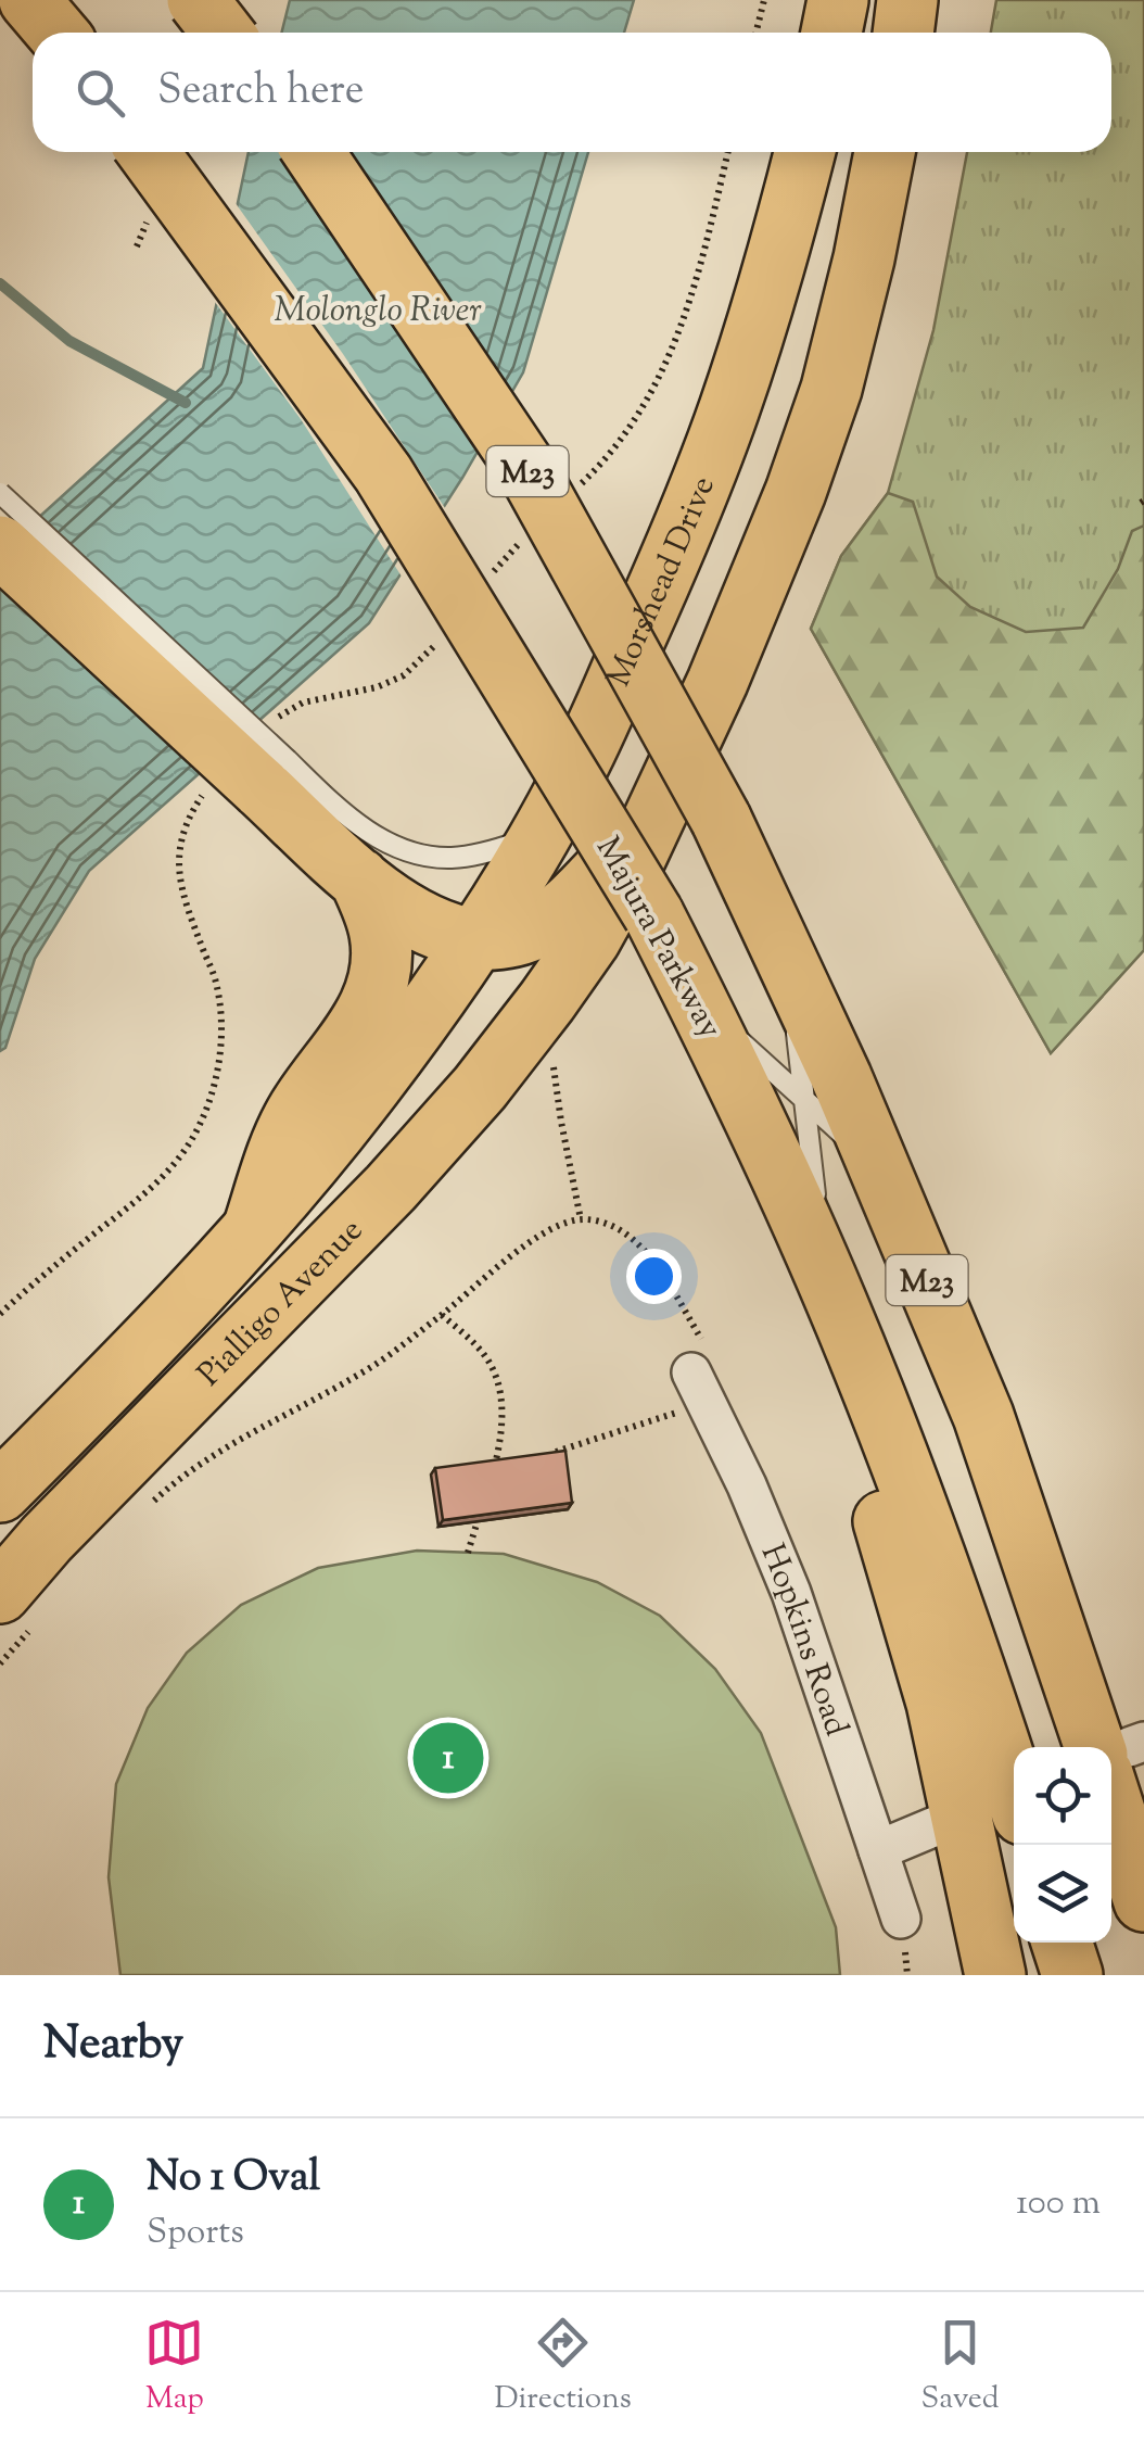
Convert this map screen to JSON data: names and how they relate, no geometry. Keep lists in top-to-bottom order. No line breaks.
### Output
{"streets":{"main road":["M23","Morshead Drive","Majura Parkway","Pialligo Avenue"],"street":["Hopkins Road"]},"crossings":[["Morshead Drive","Pialligo Avenue"]],"water":["Molonglo River"],"page":{"search":"Search here","pins":"1","heading":"Nearby","list":[{"mark":"1","name":"No 1 Oval","note":"Sports","value":"100 m"}],"nav":["Map","Directions","Saved"]}}
